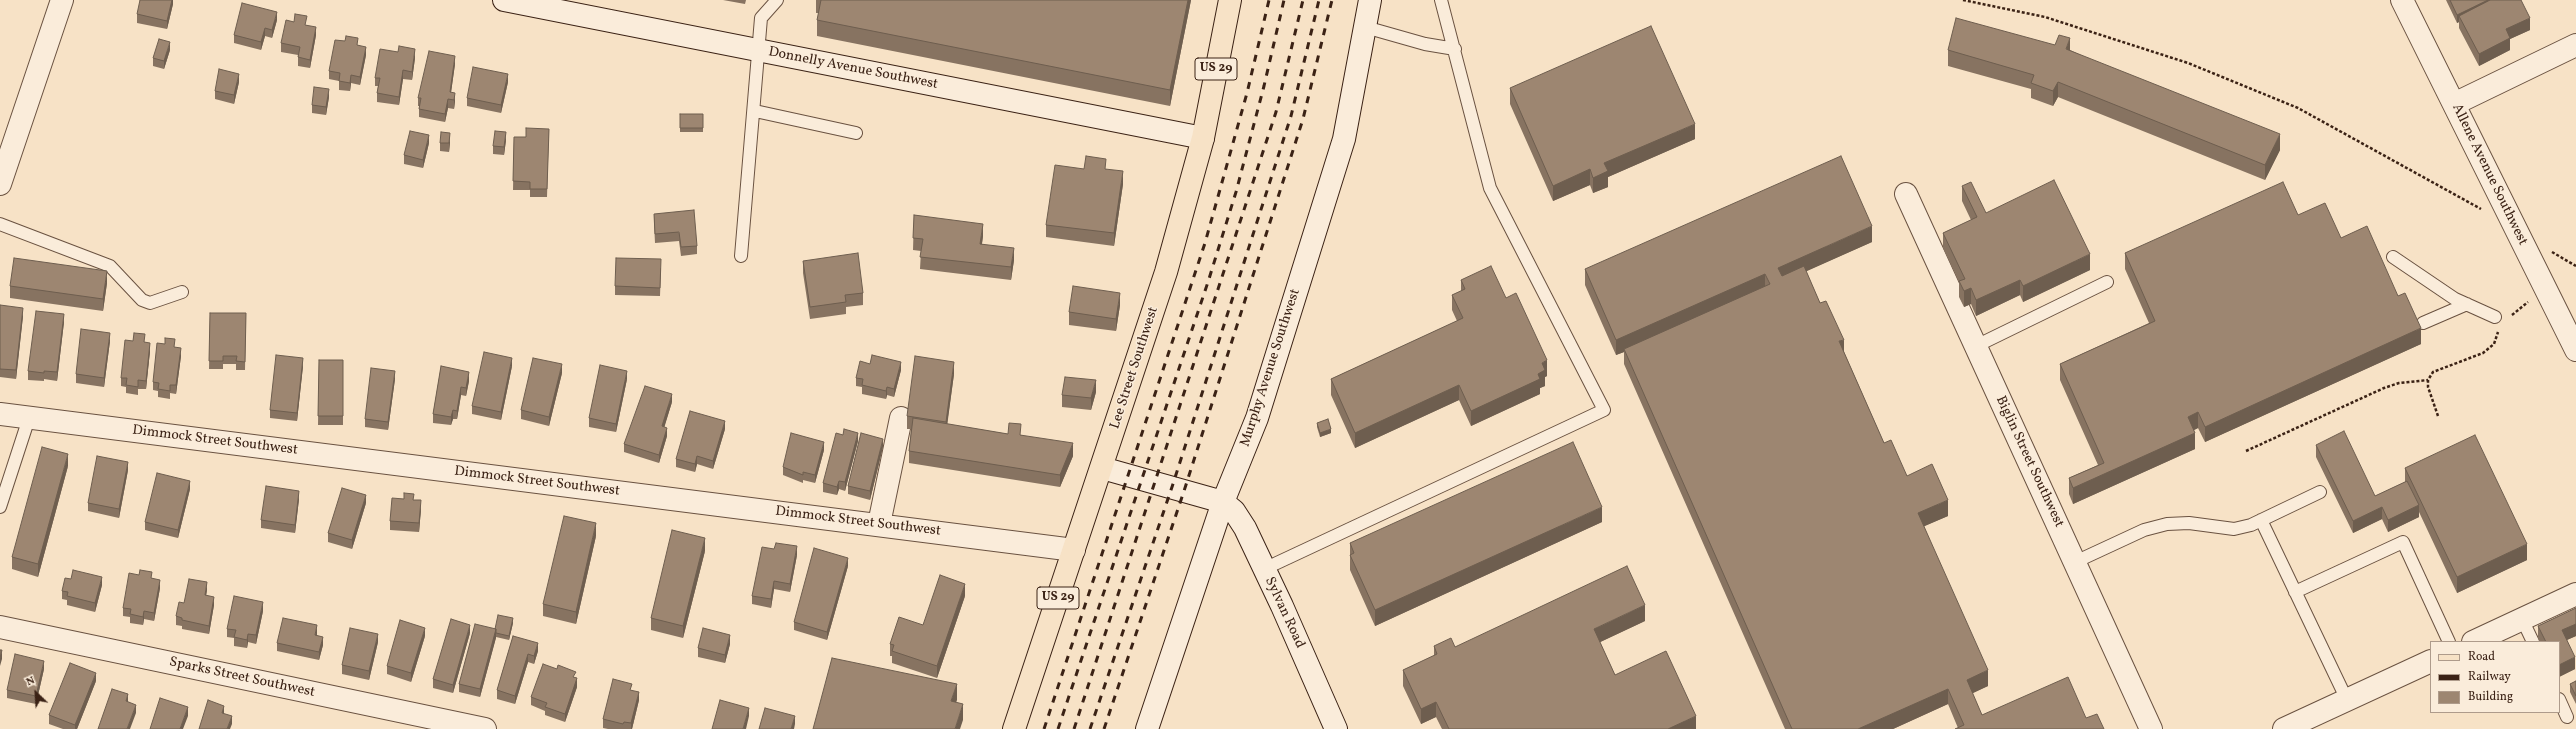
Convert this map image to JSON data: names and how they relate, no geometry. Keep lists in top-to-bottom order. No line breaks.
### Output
{"streets":{"main road":["US 29","Lee Street Southwest"],"street":["Donnelly Avenue Southwest","Allene Avenue Southwest","Murphy Avenue Southwest","Dimmock Street Southwest","Biglin Street Southwest","Sylvan Road","Sparks Street Southwest"]},"crossings":[["Donnelly Avenue Southwest","Lee Street Southwest"],["Lee Street Southwest","Dimmock Street Southwest"],["Murphy Avenue Southwest","Sylvan Road"]],"legend":["Road","Railway","Building"],"north":"top left"}
